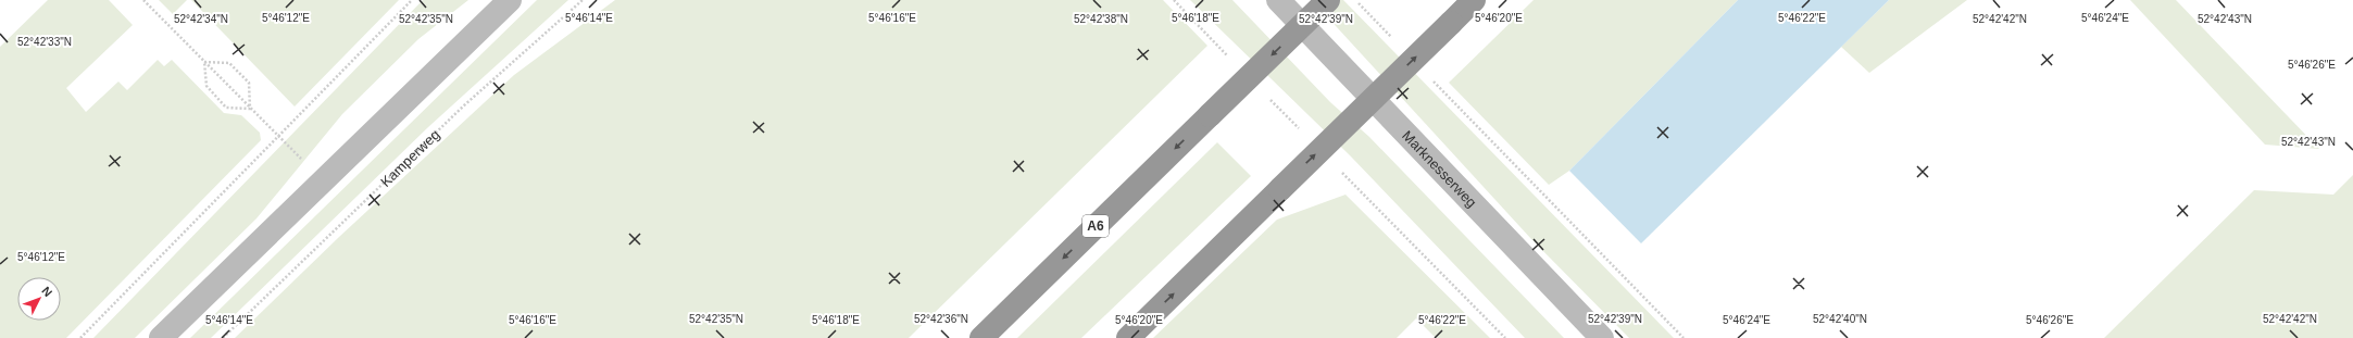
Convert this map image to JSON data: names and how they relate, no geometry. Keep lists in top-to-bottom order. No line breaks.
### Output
{"streets":{"highway":["A6"],"main road":["Marknesserweg"],"path":["Kamperweg"]},"north":"top right","coordinates":["5°46'24\"E","5°46'12\"E","5°46'14\"E","5°46'16\"E","5°46'18\"E","5°46'20\"E","5°46'22\"E","52°42'34\"N","52°42'38\"N","52°42'43\"N","52°42'35\"N","52°42'39\"N","52°42'42\"N","52°42'33\"N","5°46'26\"E","52°42'36\"N","52°42'40\"N"]}
